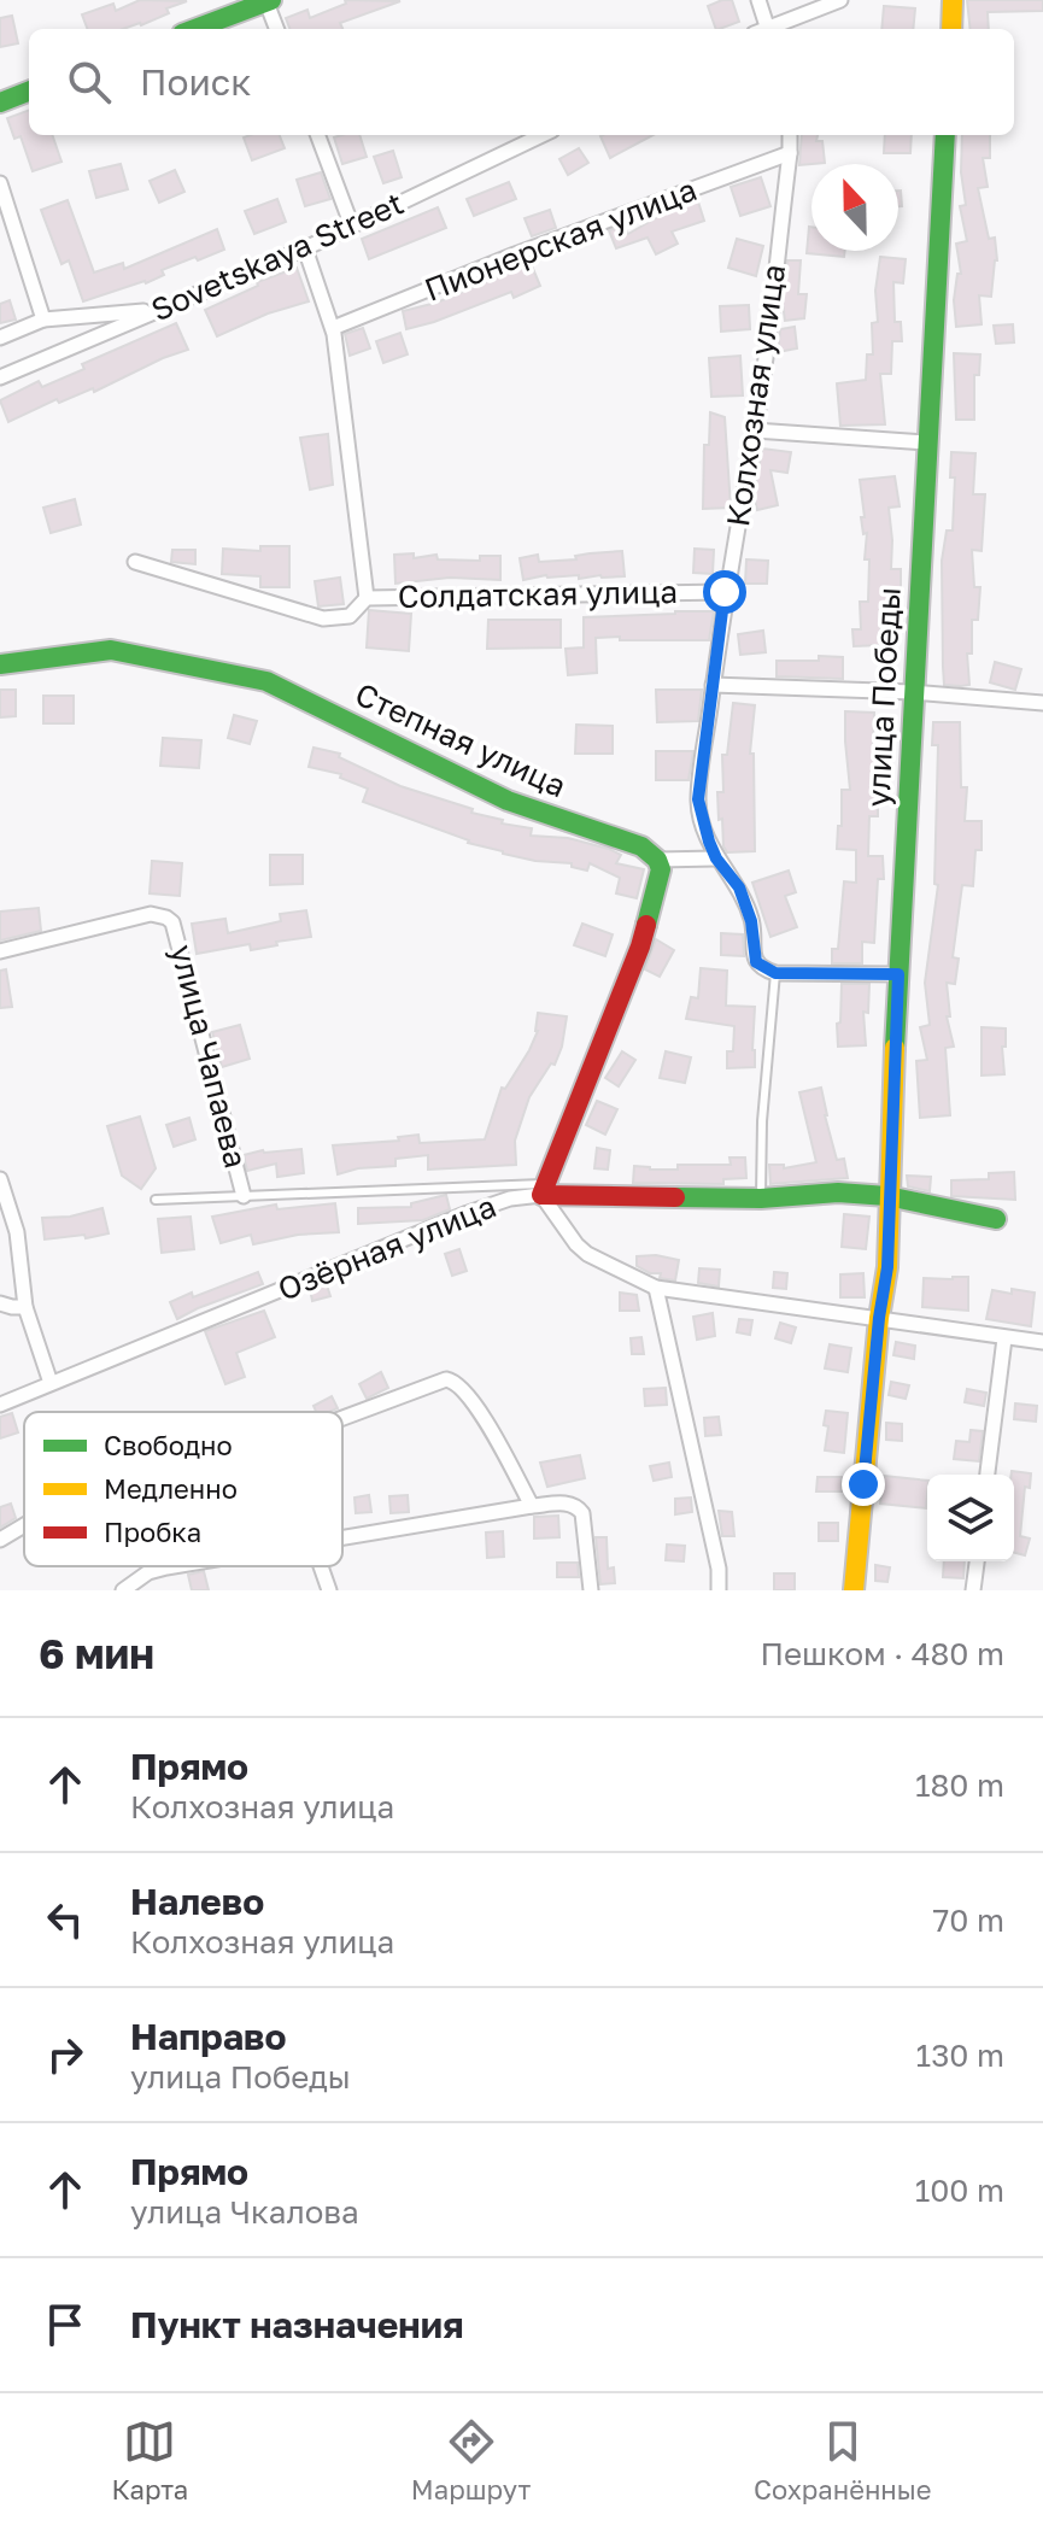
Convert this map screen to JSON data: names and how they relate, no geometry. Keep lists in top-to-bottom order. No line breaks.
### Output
{"streets":{"main road":["улица Победы","Степная улица"],"street":["Пионерская улица","Sovetskaya Street","Колхозная улица","Солдатская улица","улица Чапаева","Озёрная улица"]},"crossings":[["Пионерская улица","Колхозная улица"],["Колхозная улица","Солдатская улица"]],"legend":["Свободно","Медленно","Пробка"],"north":"top","page":{"search":"Поиск","heading":["6 мин","Пешком · 480 m"],"list":[["Прямо","Колхозная улица","180 m"],["Налево","Колхозная улица","70 m"],["Направо","улица Победы","130 m"],["Прямо","улица Чкалова","100 m"],"Пункт назначения"],"nav":["Карта","Маршрут","Сохранённые"]}}
